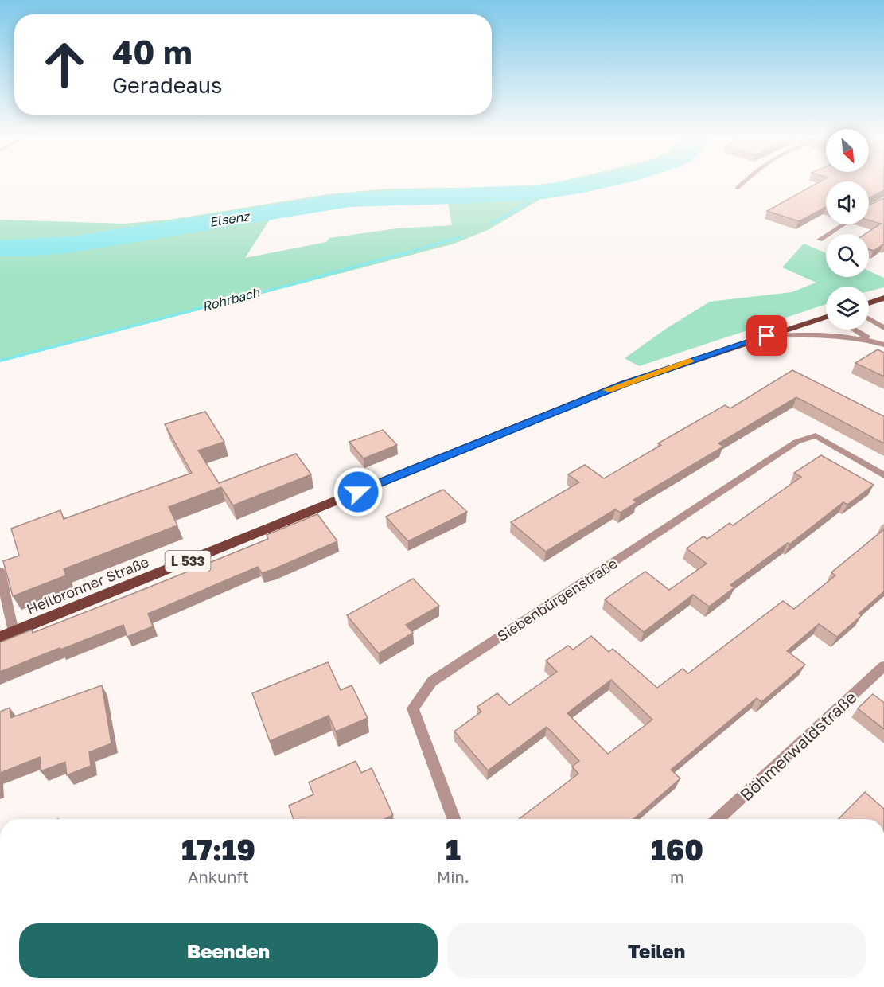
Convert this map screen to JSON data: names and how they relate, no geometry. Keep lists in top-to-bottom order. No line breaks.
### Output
{"streets":{"main road":["L 533","Heilbronner Straße"],"street":["Siebenbürgenstraße","Böhmerwaldstraße"]},"crossings":[["L 533","Heilbronner Straße"]],"water":["Elsenz","Rohrbach"],"north":"bottom right","page":{"turn":["40 m","Geradeaus"],"eta":["17:19","Ankunft","1","Min.","160","m"],"buttons":["Beenden","Teilen"]}}
